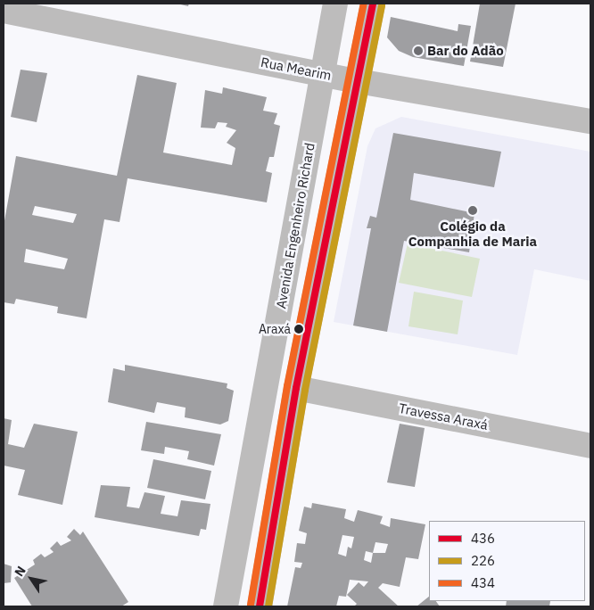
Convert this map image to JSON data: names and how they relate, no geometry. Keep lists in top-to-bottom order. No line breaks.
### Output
{"streets":{"street":["Rua Mearim","Avenida Engenheiro Richard","Travessa Araxá"]},"crossings":[["Rua Mearim","Avenida Engenheiro Richard"]],"places":["Bar do Adão","Colégio da Companhia de Maria","Araxá"],"lines":["transit line 436","transit line 434","transit line 226"],"legend":["436","226","434"],"north":"top left"}
